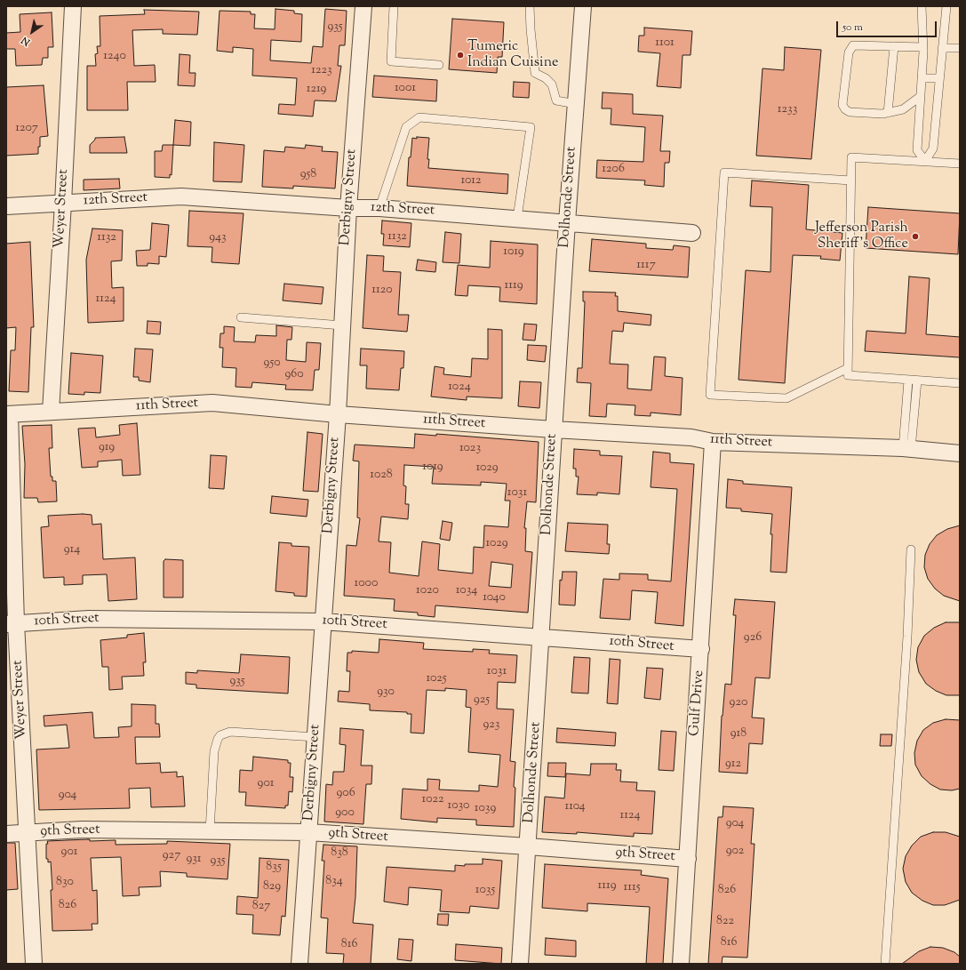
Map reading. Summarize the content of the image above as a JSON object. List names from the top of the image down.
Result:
{
  "streets": {
    "street": [
      "Derbigny Street",
      "Dolhonde Street",
      "12th Street",
      "Weyer Street",
      "11th Street",
      "10th Street",
      "Gulf Drive",
      "9th Street"
    ]
  },
  "crossings": [
    ["Derbigny Street", "12th Street"],
    ["Derbigny Street", "11th Street"],
    ["Derbigny Street", "10th Street"],
    ["Derbigny Street", "9th Street"],
    ["Dolhonde Street", "12th Street"],
    ["Dolhonde Street", "11th Street"],
    ["Dolhonde Street", "10th Street"],
    ["Dolhonde Street", "9th Street"],
    ["12th Street", "Weyer Street"],
    ["Weyer Street", "11th Street"],
    ["Weyer Street", "10th Street"],
    ["Weyer Street", "9th Street"],
    ["11th Street", "Gulf Drive"],
    ["10th Street", "Gulf Drive"],
    ["Gulf Drive", "9th Street"]
  ],
  "places": ["Tumeric Indian Cuisine", "Jefferson Parish Sheriff's Office"],
  "house_numbers": [
    "935",
    "1101",
    "1240",
    "1223",
    "1001",
    "1219",
    "1233",
    "1207",
    "1206",
    "958",
    "1012",
    "1132",
    "1132",
    "943",
    "1019",
    "1117",
    "1119",
    "1120",
    "1124",
    "950",
    "960",
    "1024",
    "919",
    "1023",
    "1019",
    "1029",
    "1028",
    "1031",
    "1029",
    "914",
    "1000",
    "1020",
    "1034",
    "1040",
    "926",
    "1031",
    "1025",
    "935",
    "930",
    "925",
    "920",
    "923",
    "918",
    "912",
    "901",
    "906",
    "904",
    "1022",
    "1030",
    "1104",
    "1039",
    "900",
    "1124",
    "904",
    "902",
    "901",
    "838",
    "927",
    "931",
    "935",
    "835",
    "834",
    "830",
    "1119",
    "829",
    "1115",
    "1035",
    "826",
    "826",
    "827",
    "822",
    "816",
    "816"
  ],
  "scale_bar": "50 m",
  "north": "bottom left"
}
